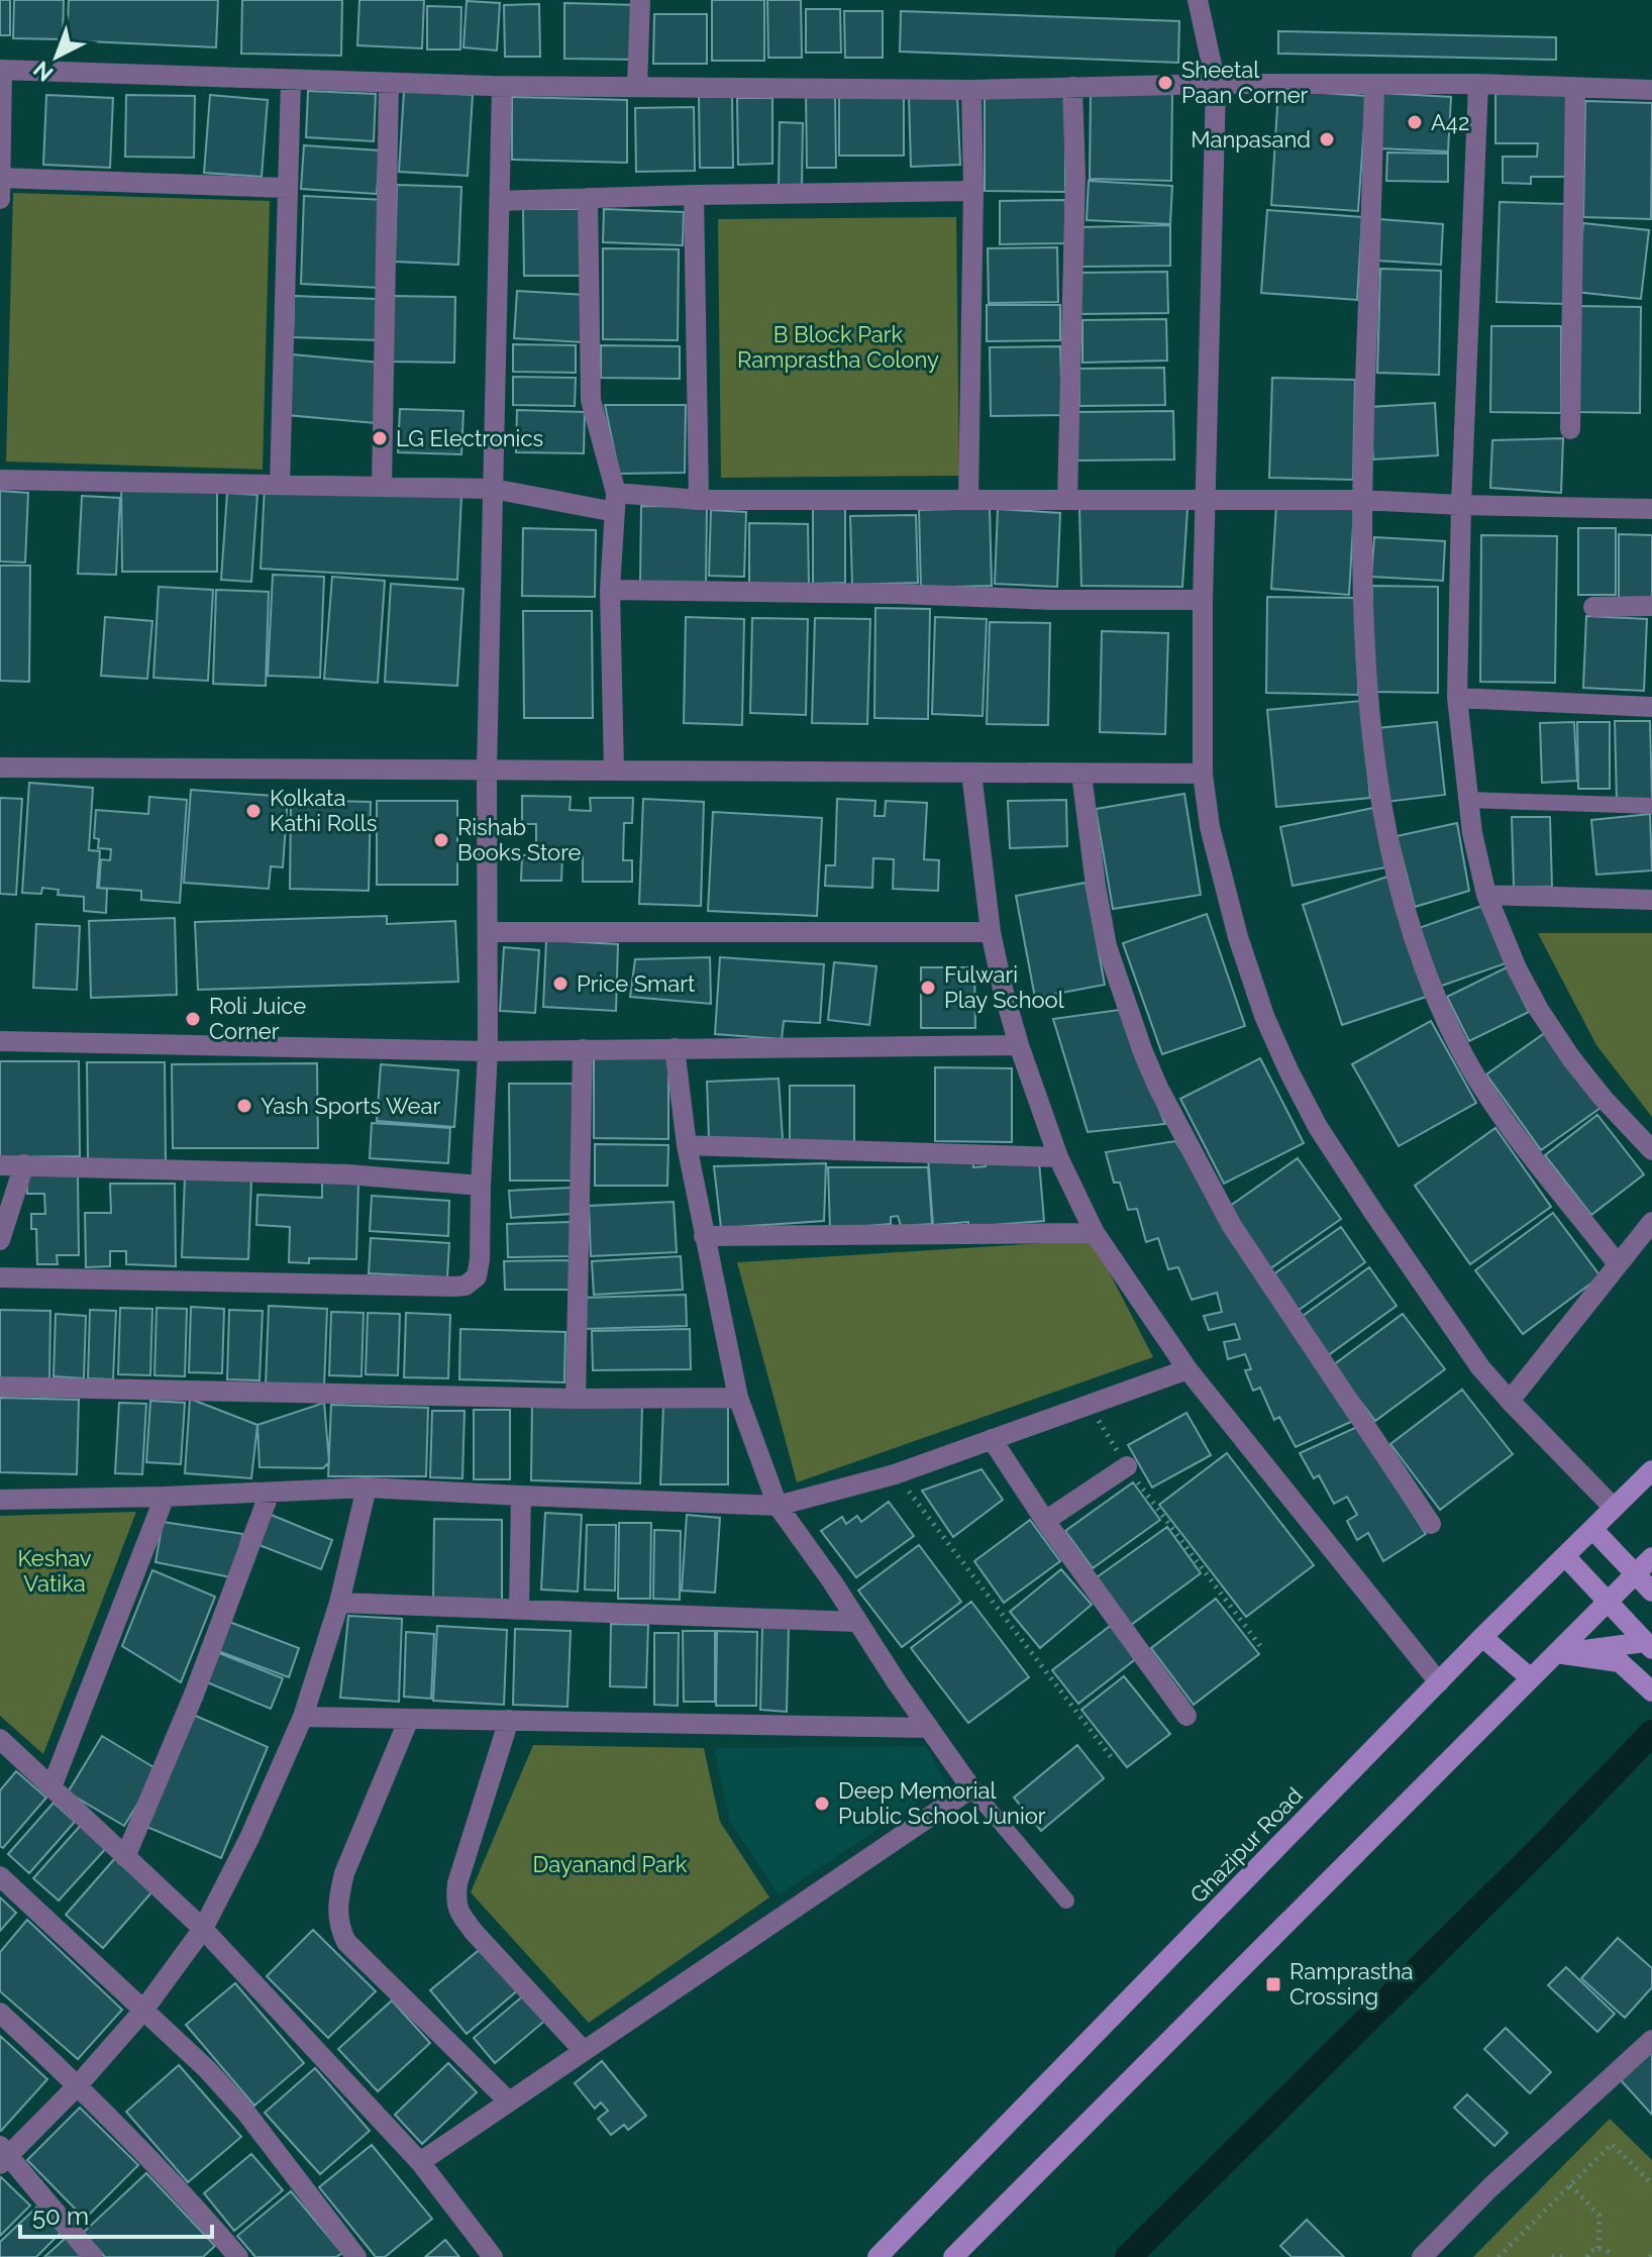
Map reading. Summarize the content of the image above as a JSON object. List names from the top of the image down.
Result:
{
  "streets": {
    "main road": ["Ghazipur Road"]
  },
  "parks": ["B Block Park Ramprastha Colony", "Keshav Vatika", "Dayanand Park"],
  "places": {
    "other": [
      "Sheetal Paan Corner",
      "A42",
      "Manpasand",
      "LG Electronics",
      "Kolkata Kathi Rolls",
      "Rishab Books Store",
      "Price Smart",
      "Fulwari Play School",
      "Roli Juice Corner",
      "Yash Sports Wear",
      "Deep Memorial Public School Junior"
    ],
    "transit": ["Ramprastha Crossing"]
  },
  "scale_bar": "50 m",
  "north": "bottom left"
}
